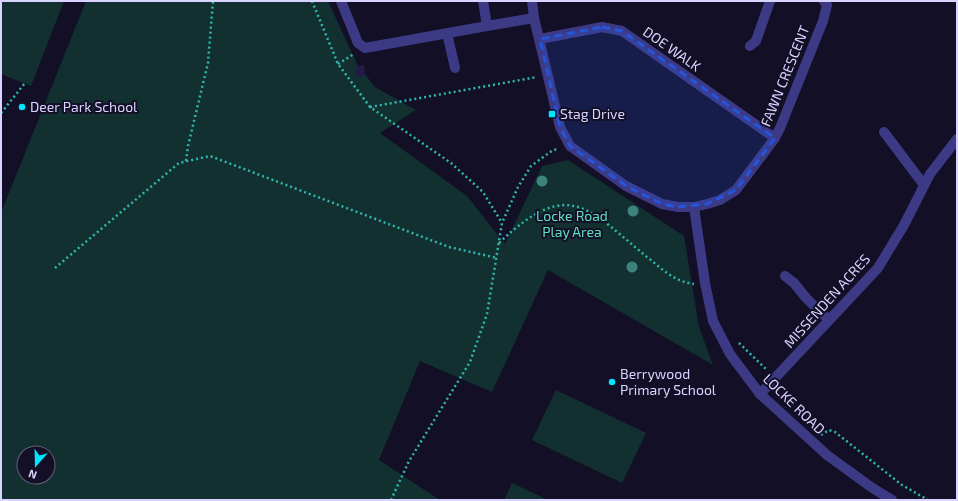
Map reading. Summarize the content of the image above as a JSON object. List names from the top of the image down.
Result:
{
  "streets": {
    "street": [
      "DOE WALK",
      "FAWN CRESCENT",
      "MISSENDEN ACRES",
      "LOCKE ROAD"
    ]
  },
  "crossings": [
    ["DOE WALK", "FAWN CRESCENT"],
    ["FAWN CRESCENT", "LOCKE ROAD"],
    ["MISSENDEN ACRES", "LOCKE ROAD"]
  ],
  "parks": ["Locke Road Play Area"],
  "places": {
    "other": ["Deer Park School", "Berrywood Primary School"],
    "transit": ["Stag Drive"]
  },
  "north": "bottom"
}
